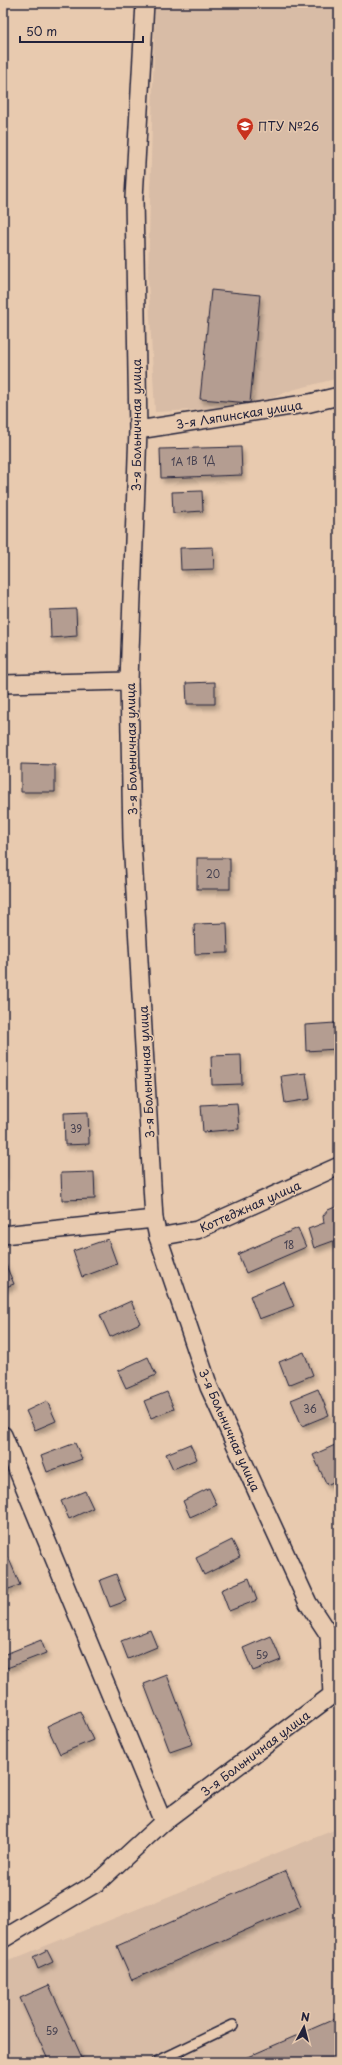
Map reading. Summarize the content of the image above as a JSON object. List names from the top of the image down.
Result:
{
  "streets": {
    "street": ["3-я Ляпинская улица", "3-я Больничная улица", "Коттеджная улица"]
  },
  "crossings": [
    ["3-я Ляпинская улица", "3-я Больничная улица"],
    ["3-я Больничная улица", "Коттеджная улица"]
  ],
  "places": {
    "school or university": ["ПТУ №26"]
  },
  "house_numbers": [
    "1Д",
    "1В",
    "1А",
    "20",
    "39",
    "18",
    "36",
    "59",
    "59"
  ],
  "scale_bar": "50 m",
  "north": "top"
}
